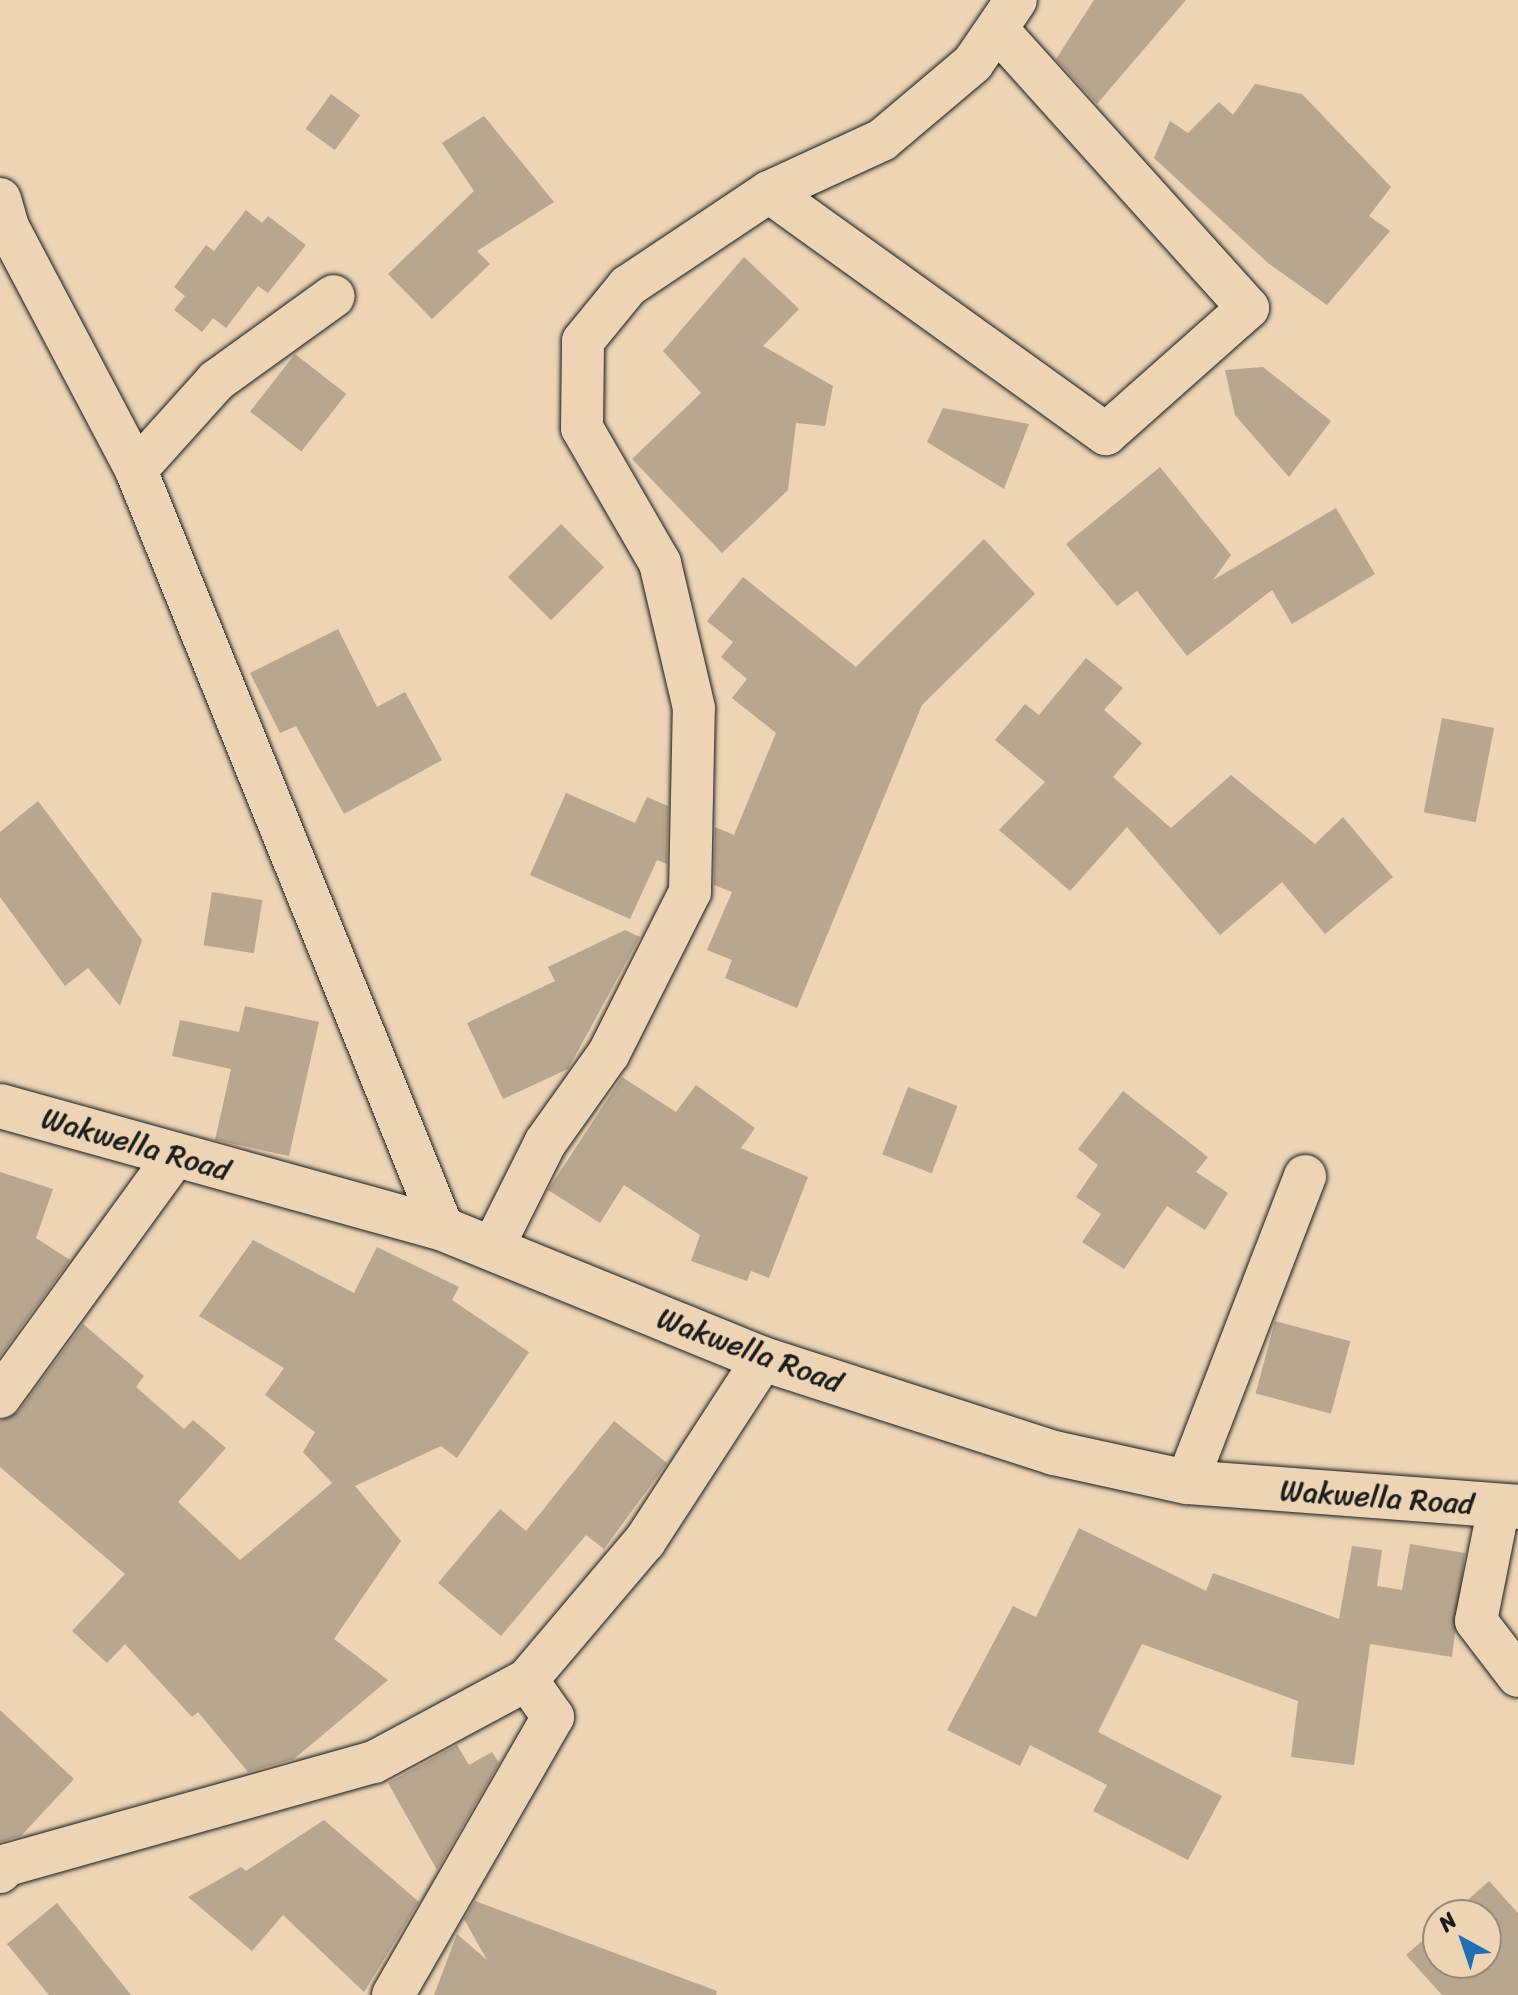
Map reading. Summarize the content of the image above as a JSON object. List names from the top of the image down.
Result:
{
  "streets": {
    "main road": ["Wakwella Road"]
  },
  "north": "top left"
}
